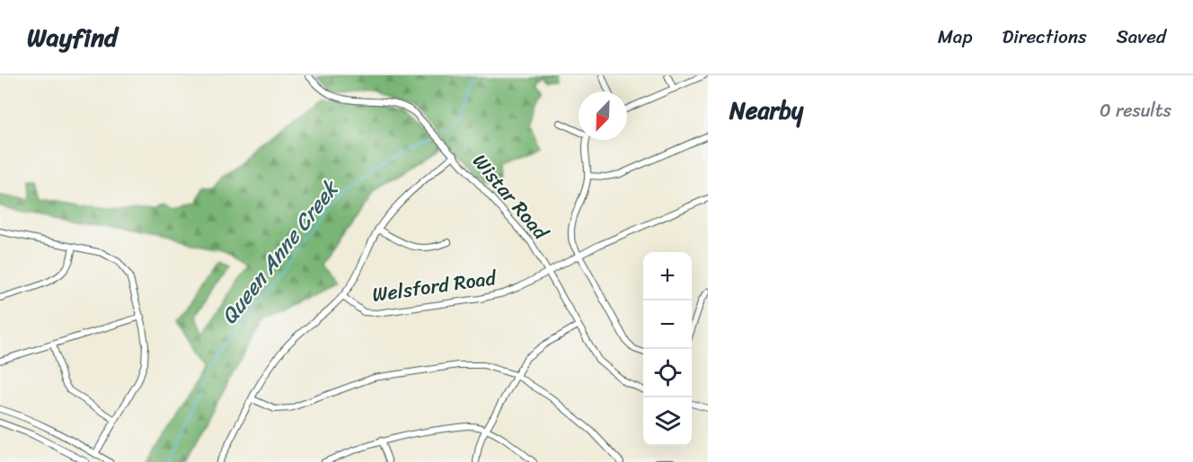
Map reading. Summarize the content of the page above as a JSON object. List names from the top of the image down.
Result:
{
  "streets": {
    "street": ["Wistar Road", "Welsford Road"]
  },
  "crossings": [
    ["Wistar Road", "Welsford Road"]
  ],
  "water": ["Queen Anne Creek"],
  "north": "bottom left",
  "page": {
    "header": "Wayfind",
    "nav": ["Map", "Directions", "Saved"],
    "heading": ["Nearby", "0 results"],
    "map_buttons": ["+", "−"]
  }
}
